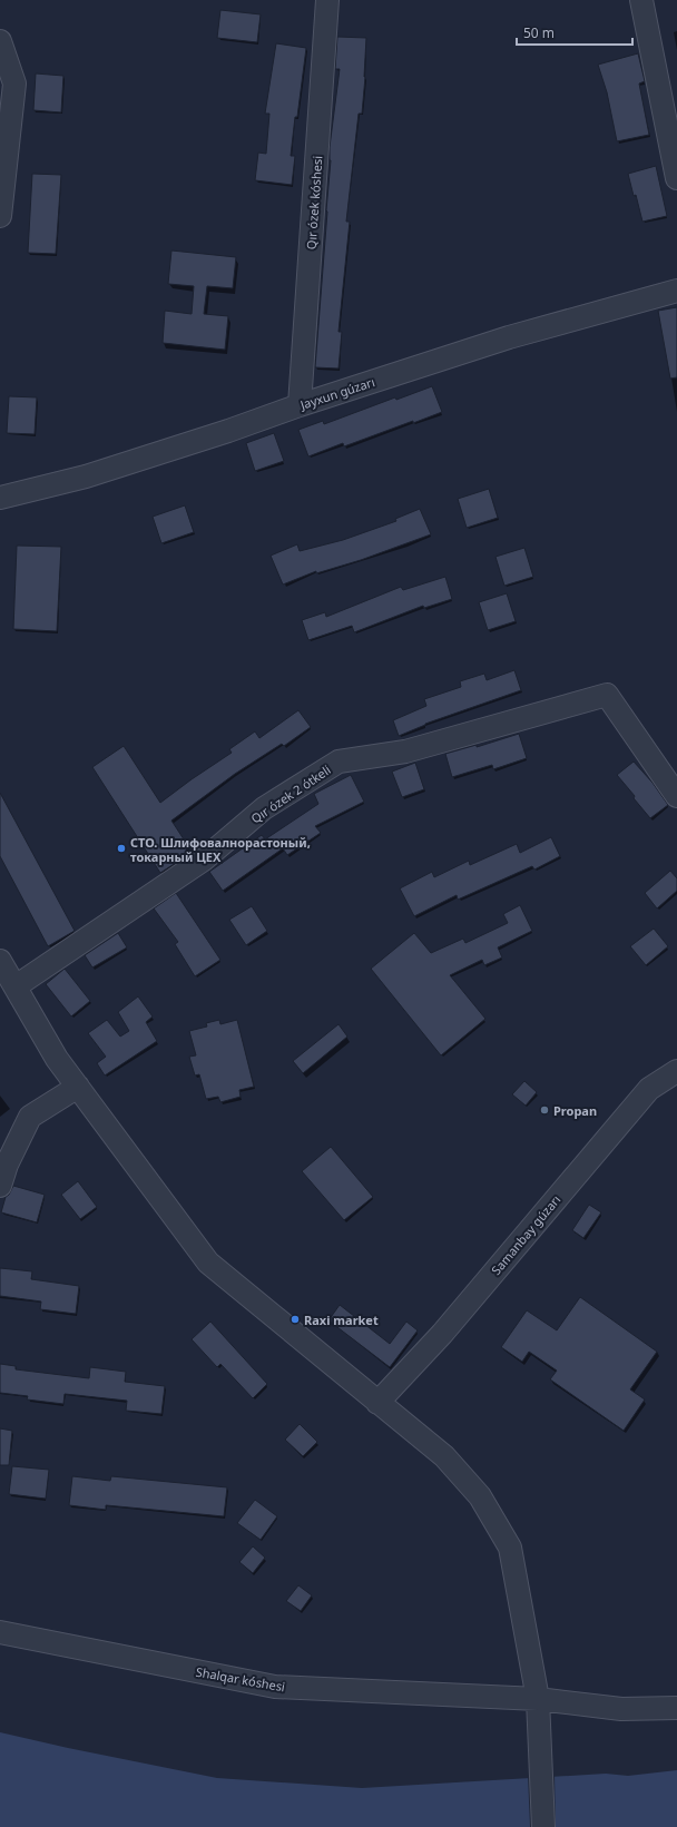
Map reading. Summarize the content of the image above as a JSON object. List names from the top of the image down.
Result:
{
  "streets": {
    "street": [
      "Qır ózek kóshesi",
      "Jayxun gúzarı",
      "Qır ózek 2 ótkeli",
      "Samanbay gúzarı",
      "Shalqar kóshesi"
    ]
  },
  "crossings": [
    ["Qır ózek kóshesi", "Jayxun gúzarı"]
  ],
  "places": ["СТО. Шлифовалнорастоный, токарный ЦЕХ", "Propan", "Raxi market"],
  "scale_bar": "50 m"
}
